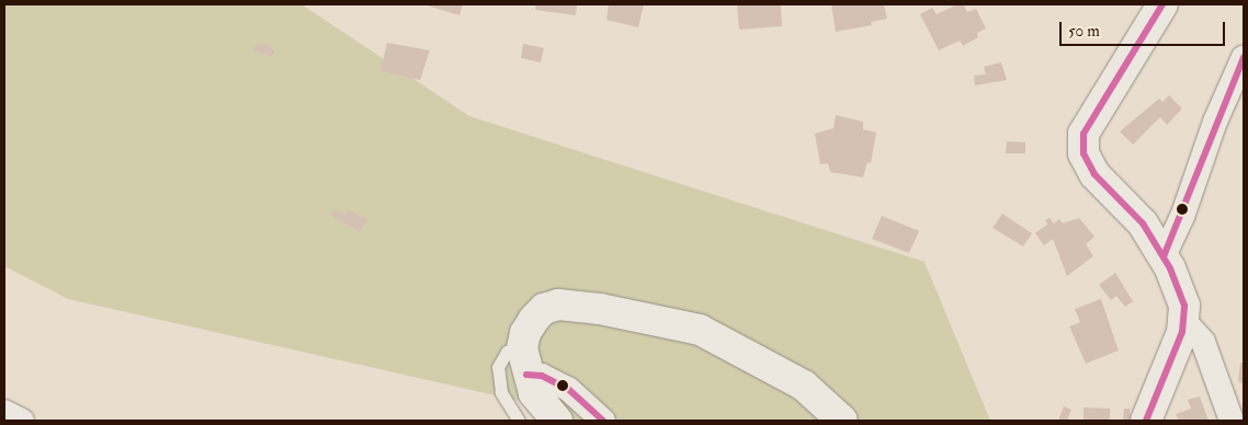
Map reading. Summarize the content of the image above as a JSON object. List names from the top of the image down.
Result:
{
  "scale_bar": "50 m"
}
